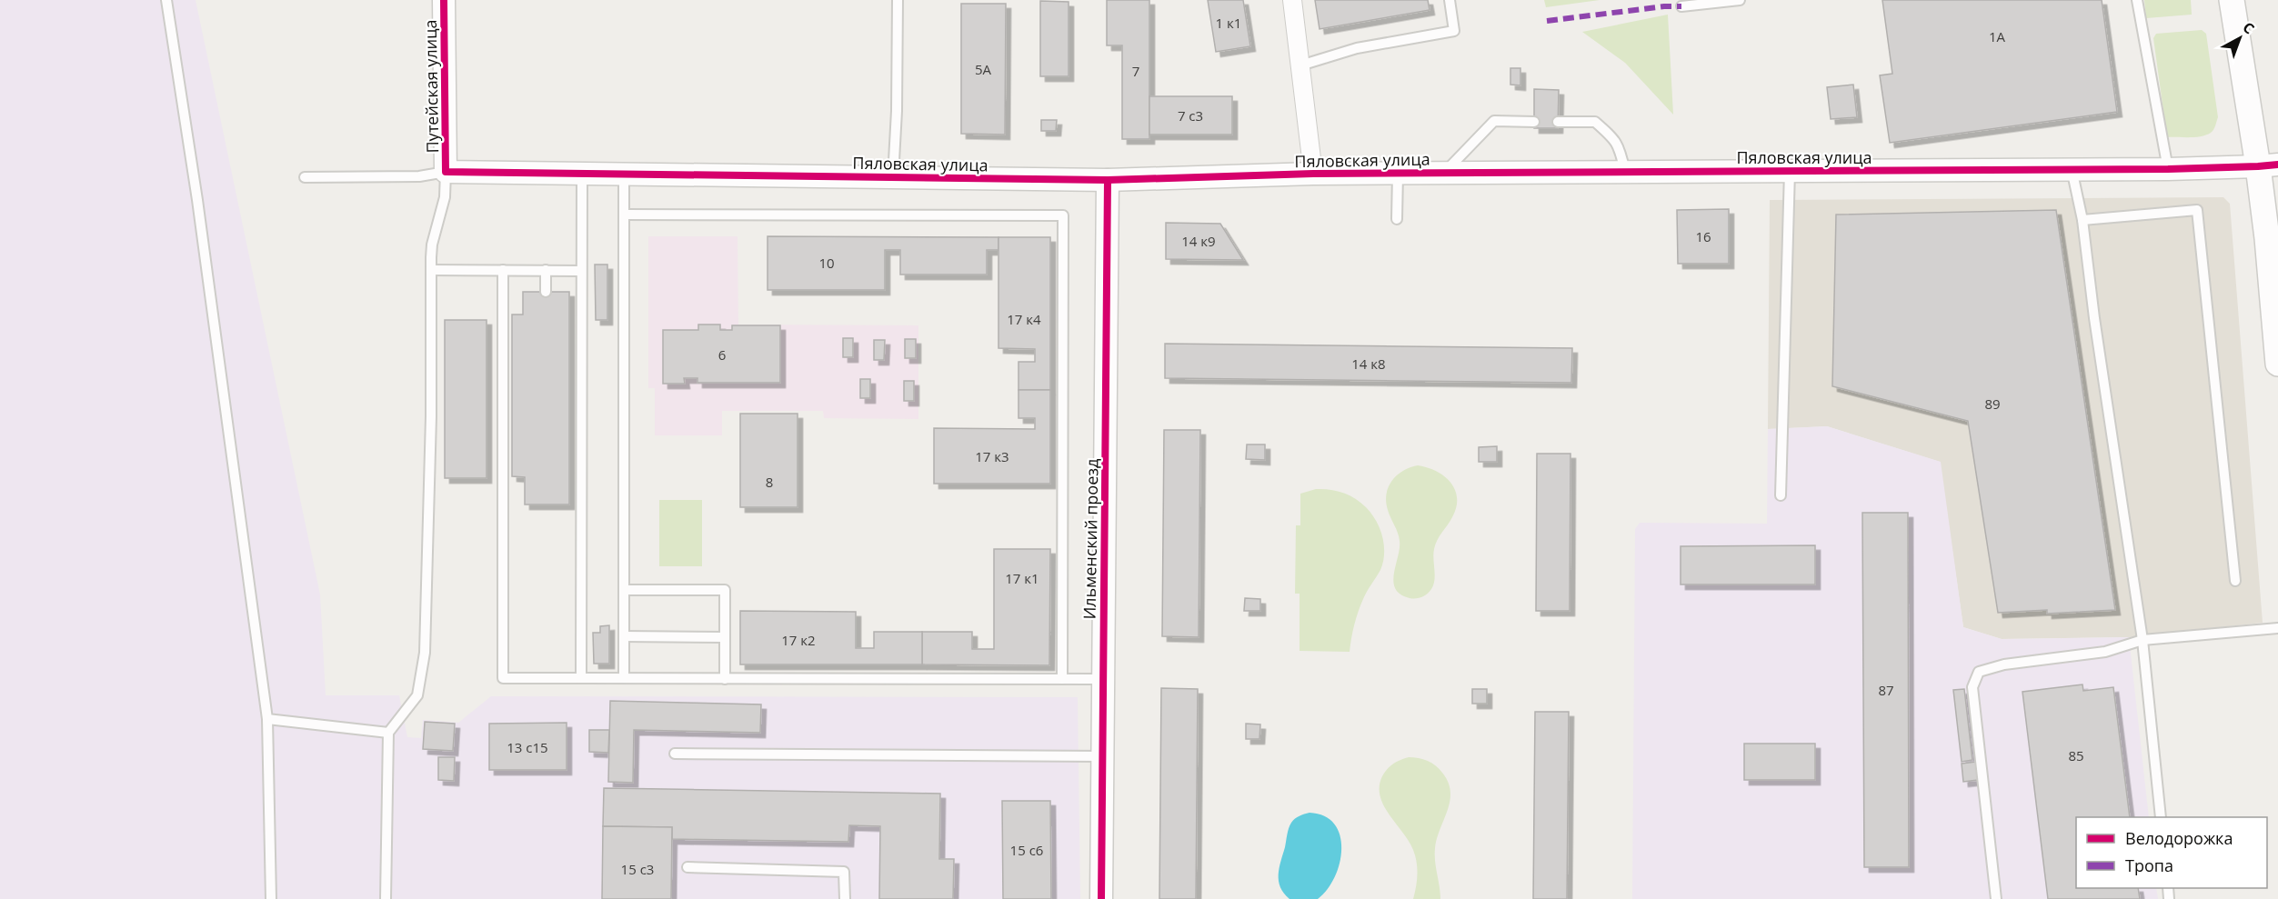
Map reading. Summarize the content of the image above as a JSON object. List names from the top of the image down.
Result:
{
  "streets": {
    "street": ["Путейская улица", "Пяловская улица", "Ильменский проезд"]
  },
  "crossings": [
    ["Путейская улица", "Пяловская улица"],
    ["Пяловская улица", "Ильменский проезд"]
  ],
  "house_numbers": [
    "1 к1",
    "1А",
    "5А",
    "7",
    "7 с3",
    "16",
    "14 к9",
    "10",
    "17 к4",
    "6",
    "14 к8",
    "89",
    "17 к3",
    "8",
    "17 к1",
    "17 к2",
    "87",
    "13 с15",
    "85",
    "15 с6",
    "15 с3"
  ],
  "legend": ["Велодорожка", "Тропа"],
  "north": "top right"
}
